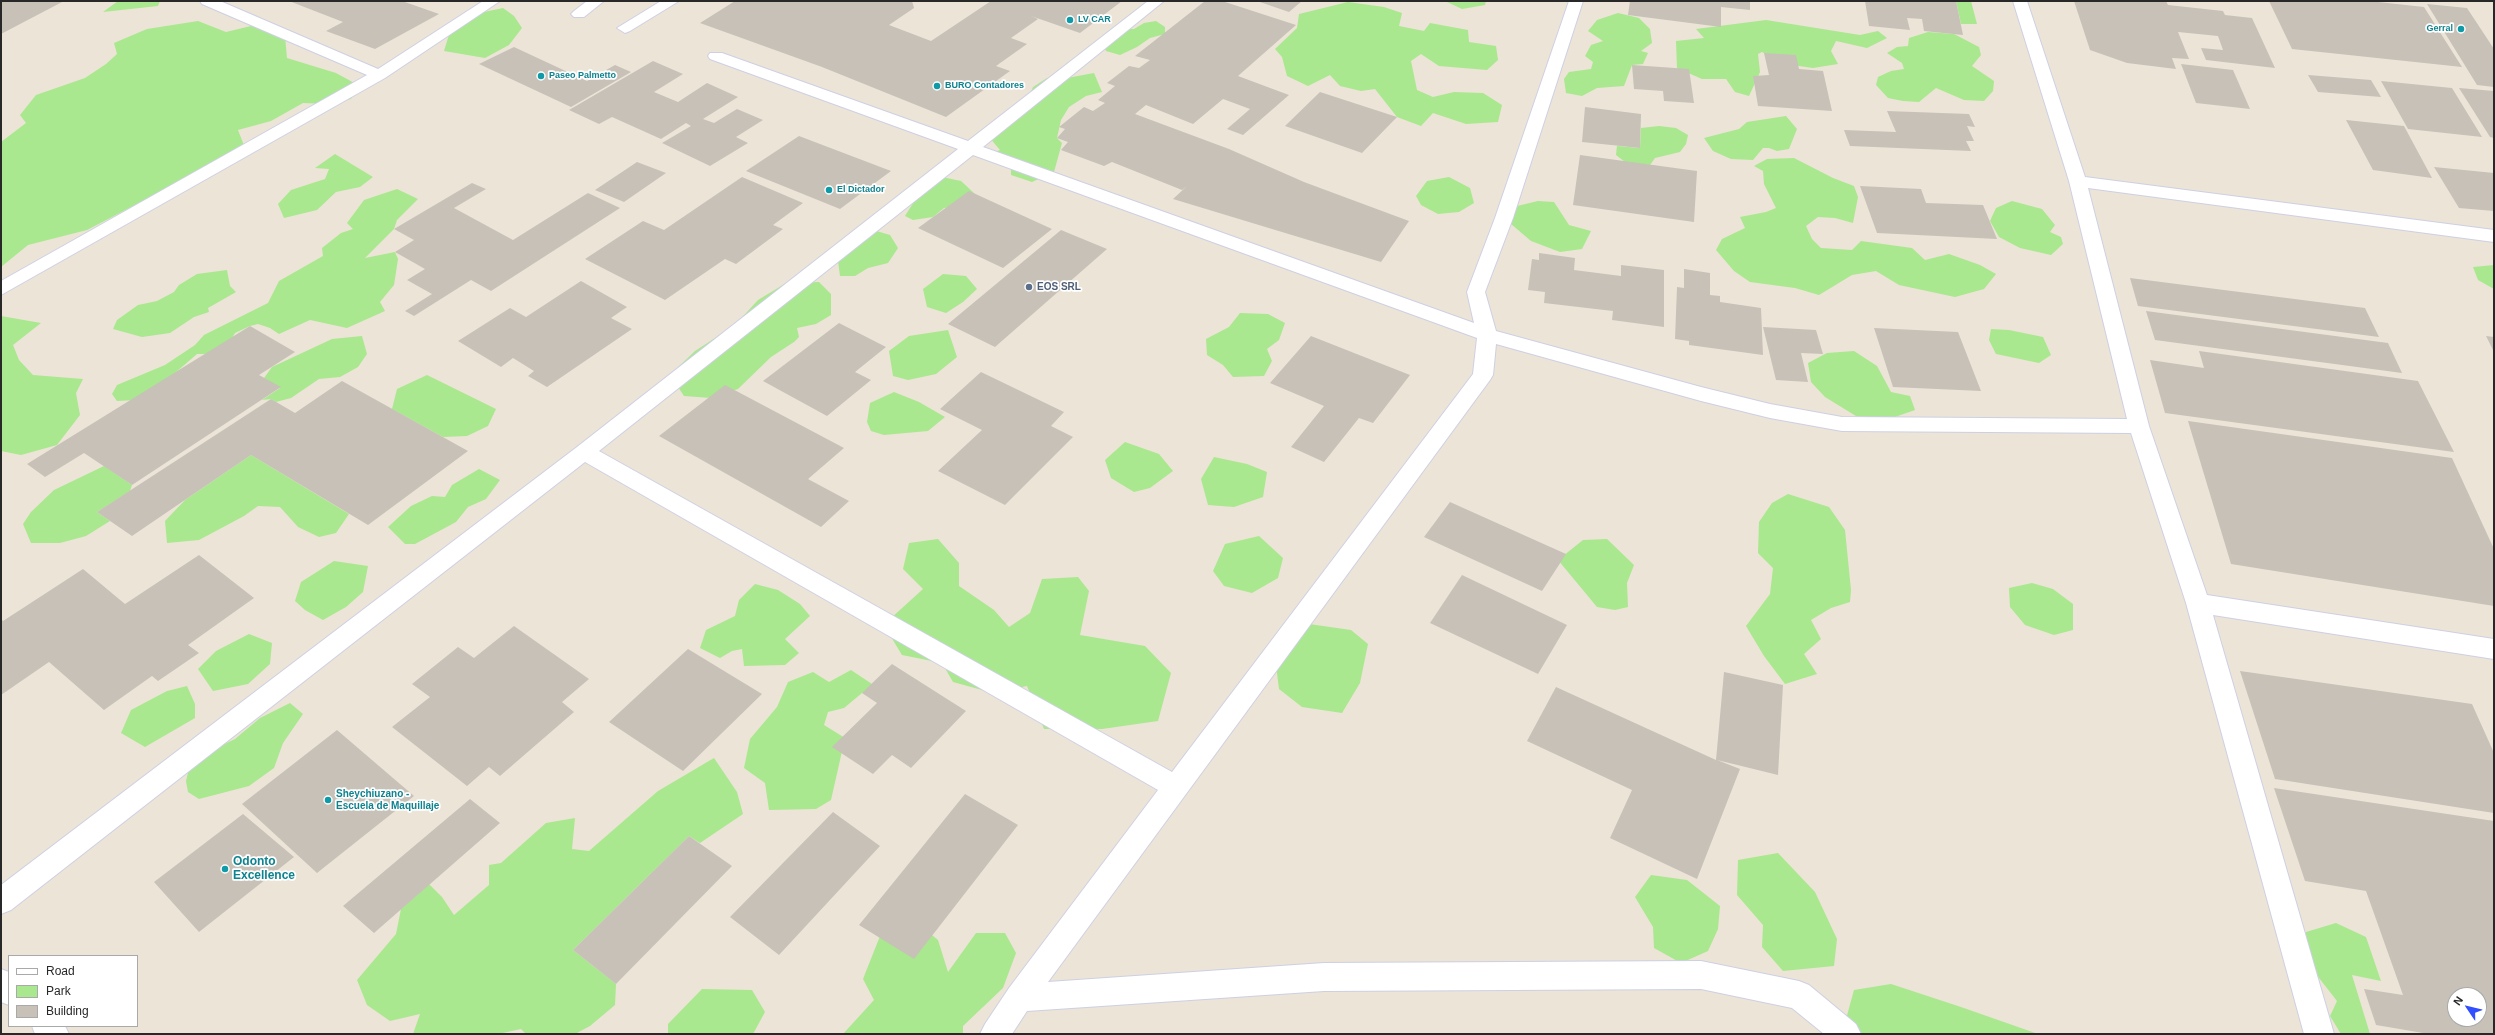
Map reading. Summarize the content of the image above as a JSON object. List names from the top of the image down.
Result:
{
  "places": [
    "LV CAR",
    "Gerral",
    "Paseo Palmetto",
    "BURO Contadores",
    "El Dictador",
    "EOS SRL",
    "Sheychiuzano - Escuela de Maquillaje",
    "Odonto Excellence"
  ],
  "legend": ["Road", "Park", "Building"],
  "north": "top left"
}
